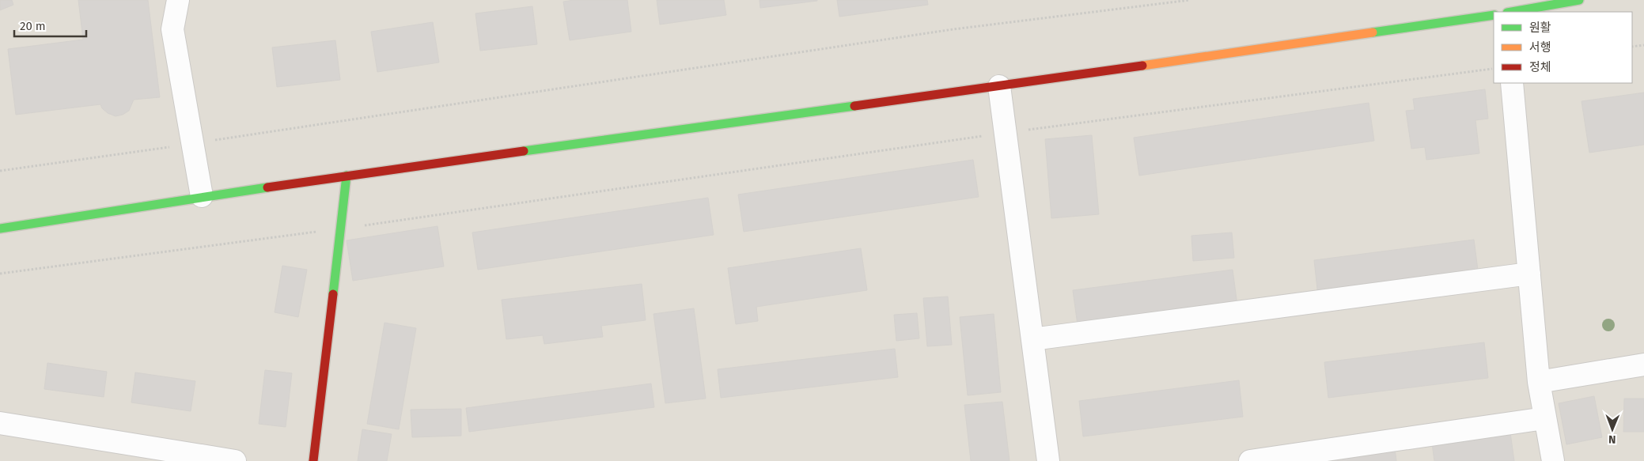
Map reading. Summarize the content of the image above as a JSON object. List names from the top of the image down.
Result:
{
  "legend": ["원활", "서행", "정체"],
  "scale_bar": "20 m",
  "north": "bottom"
}
